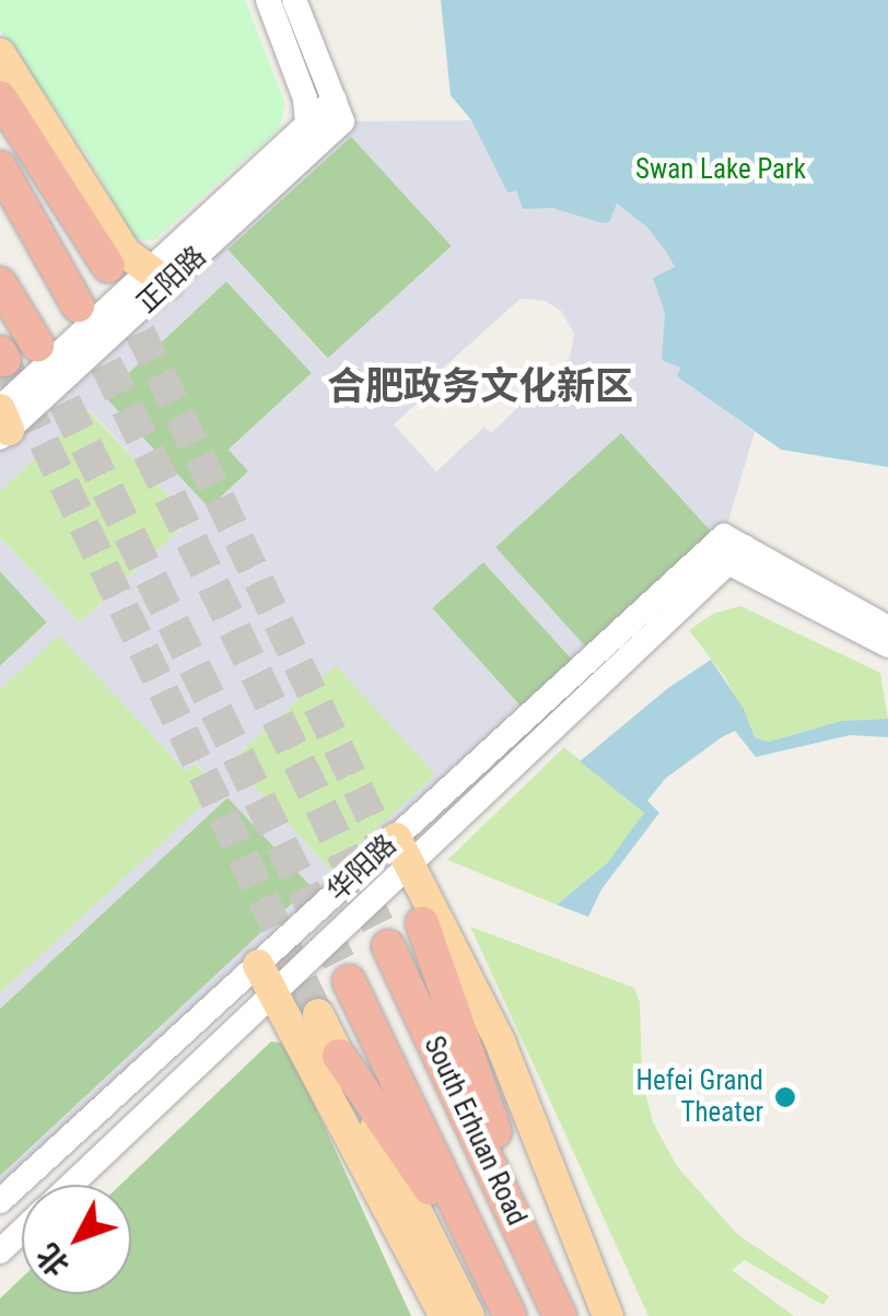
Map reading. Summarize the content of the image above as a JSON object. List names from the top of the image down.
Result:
{
  "streets": {
    "highway": ["South Erhuan Road"],
    "street": ["正阳路", "华阳路"]
  },
  "districts": ["合肥政务文化新区"],
  "parks": ["Swan Lake Park"],
  "places": ["Hefei Grand Theater"],
  "north": "bottom left"
}
